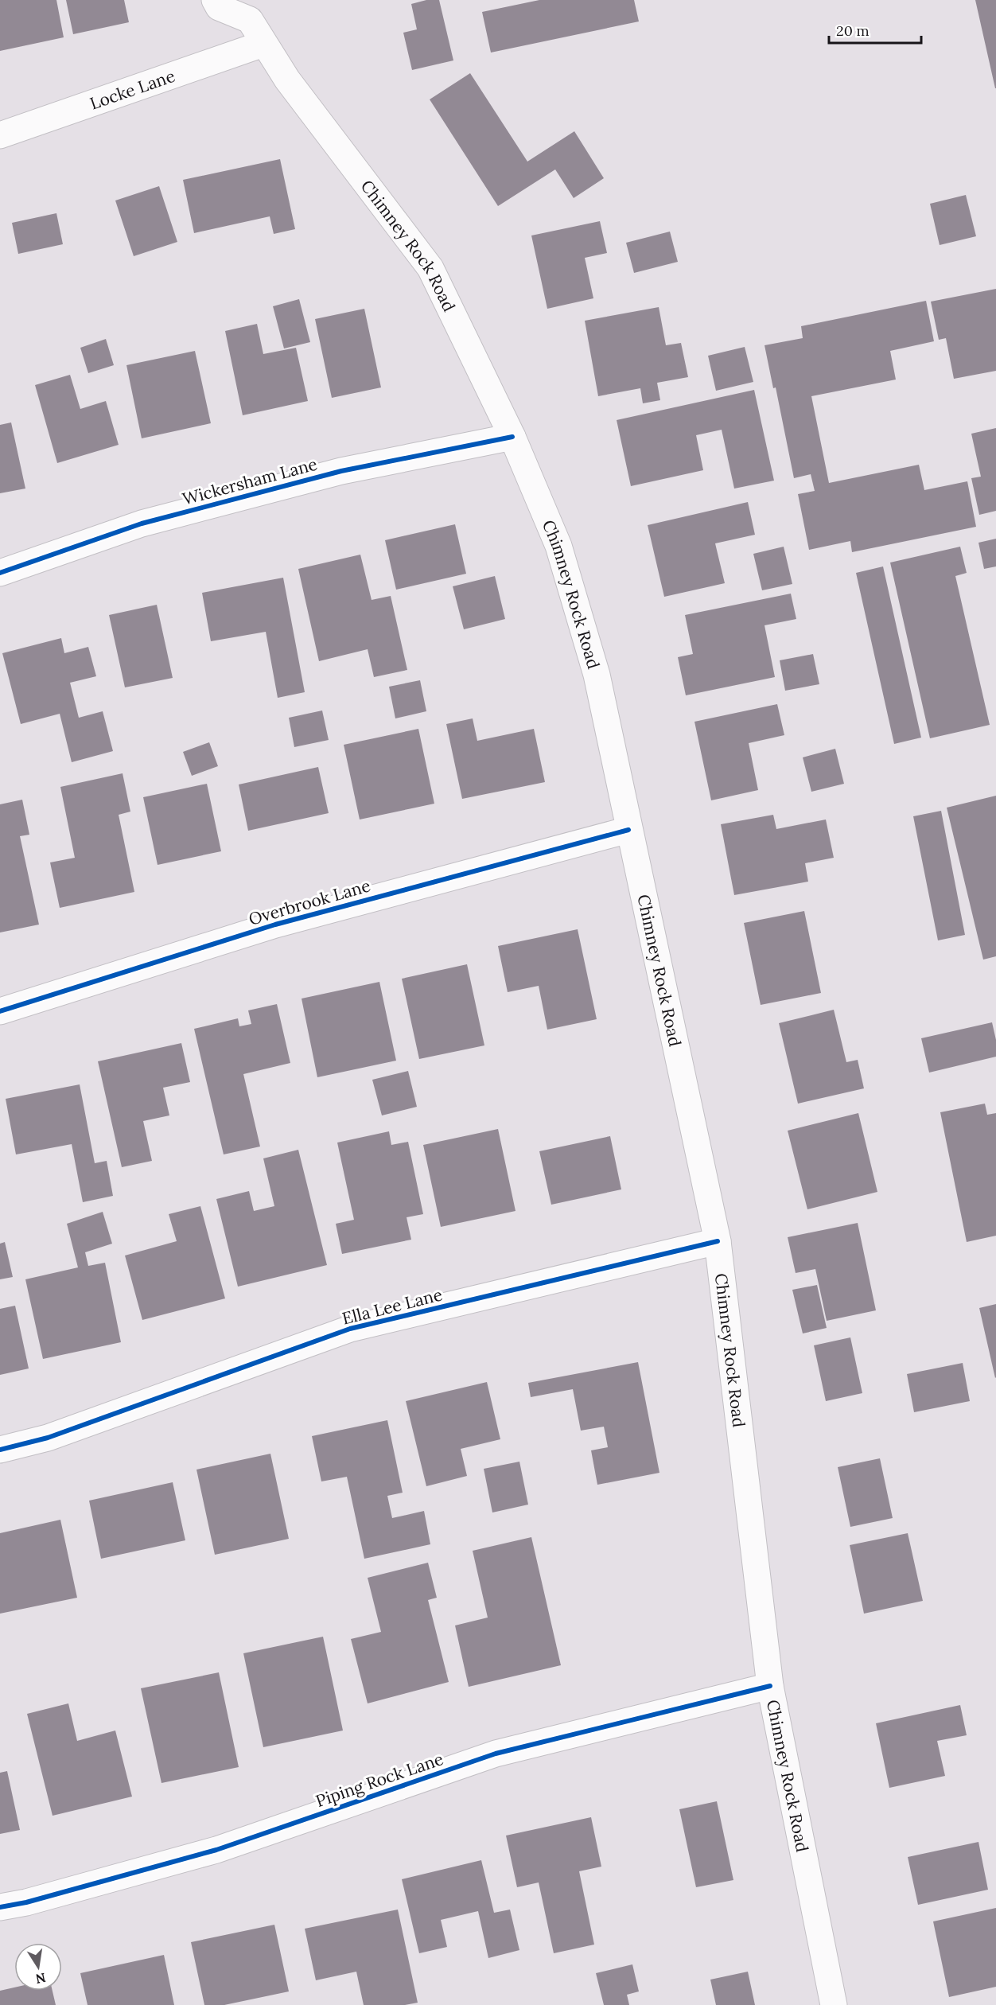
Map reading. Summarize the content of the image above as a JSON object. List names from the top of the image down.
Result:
{
  "streets": {
    "street": [
      "Locke Lane",
      "Chimney Rock Road",
      "Wickersham Lane",
      "Overbrook Lane",
      "Ella Lee Lane",
      "Piping Rock Lane"
    ]
  },
  "crossings": [
    ["Locke Lane", "Chimney Rock Road"],
    ["Chimney Rock Road", "Wickersham Lane"],
    ["Chimney Rock Road", "Overbrook Lane"],
    ["Chimney Rock Road", "Ella Lee Lane"],
    ["Chimney Rock Road", "Piping Rock Lane"]
  ],
  "scale_bar": "20 m",
  "north": "bottom"
}
